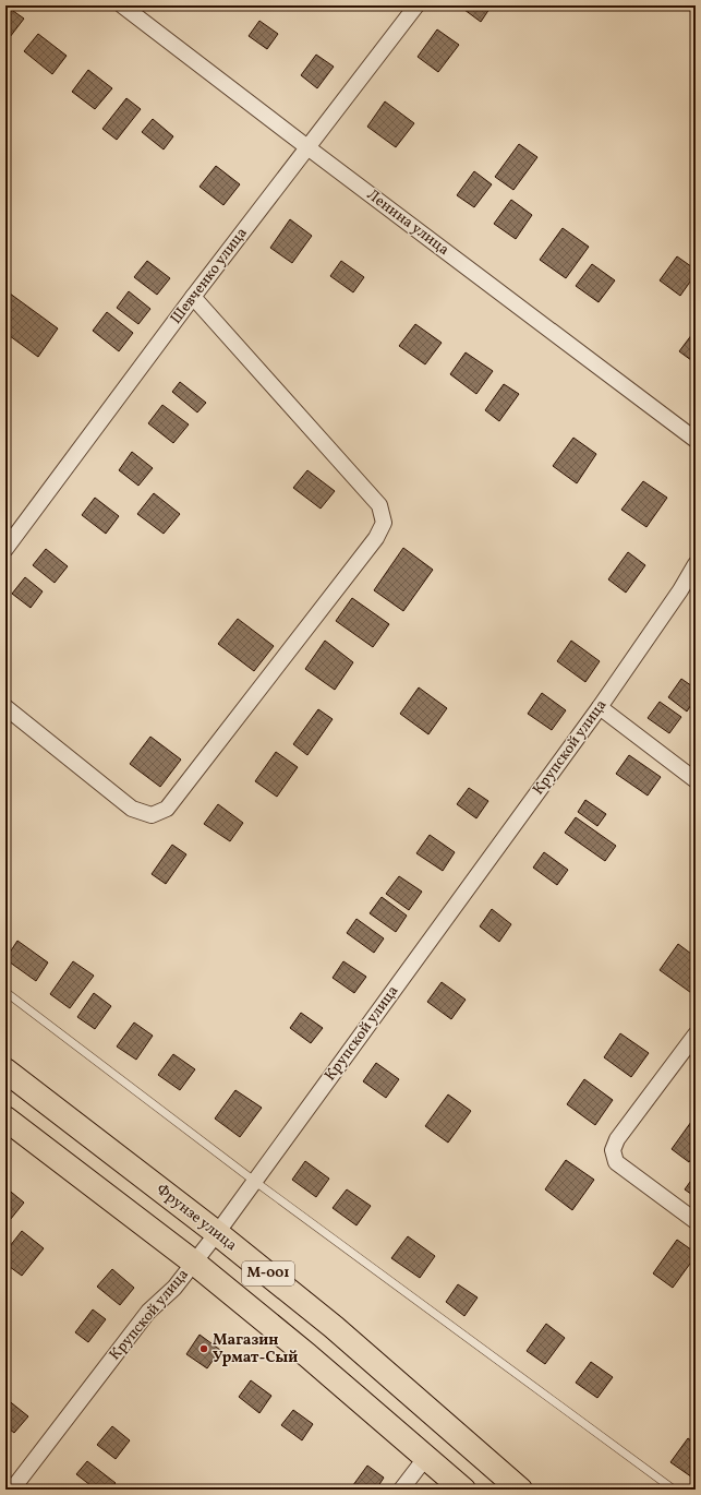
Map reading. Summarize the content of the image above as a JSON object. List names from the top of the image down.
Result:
{
  "streets": {
    "main road": ["Фрунзе улица", "M-001"],
    "street": ["Ленина улица", "Шевченко улица", "Крупской улица"]
  },
  "crossings": [
    ["Ленина улица", "Шевченко улица"],
    ["Крупской улица", "Фрунзе улица"],
    ["Крупской улица", "M-001"]
  ],
  "places": ["Магазин Урмат-Сый"]
}
